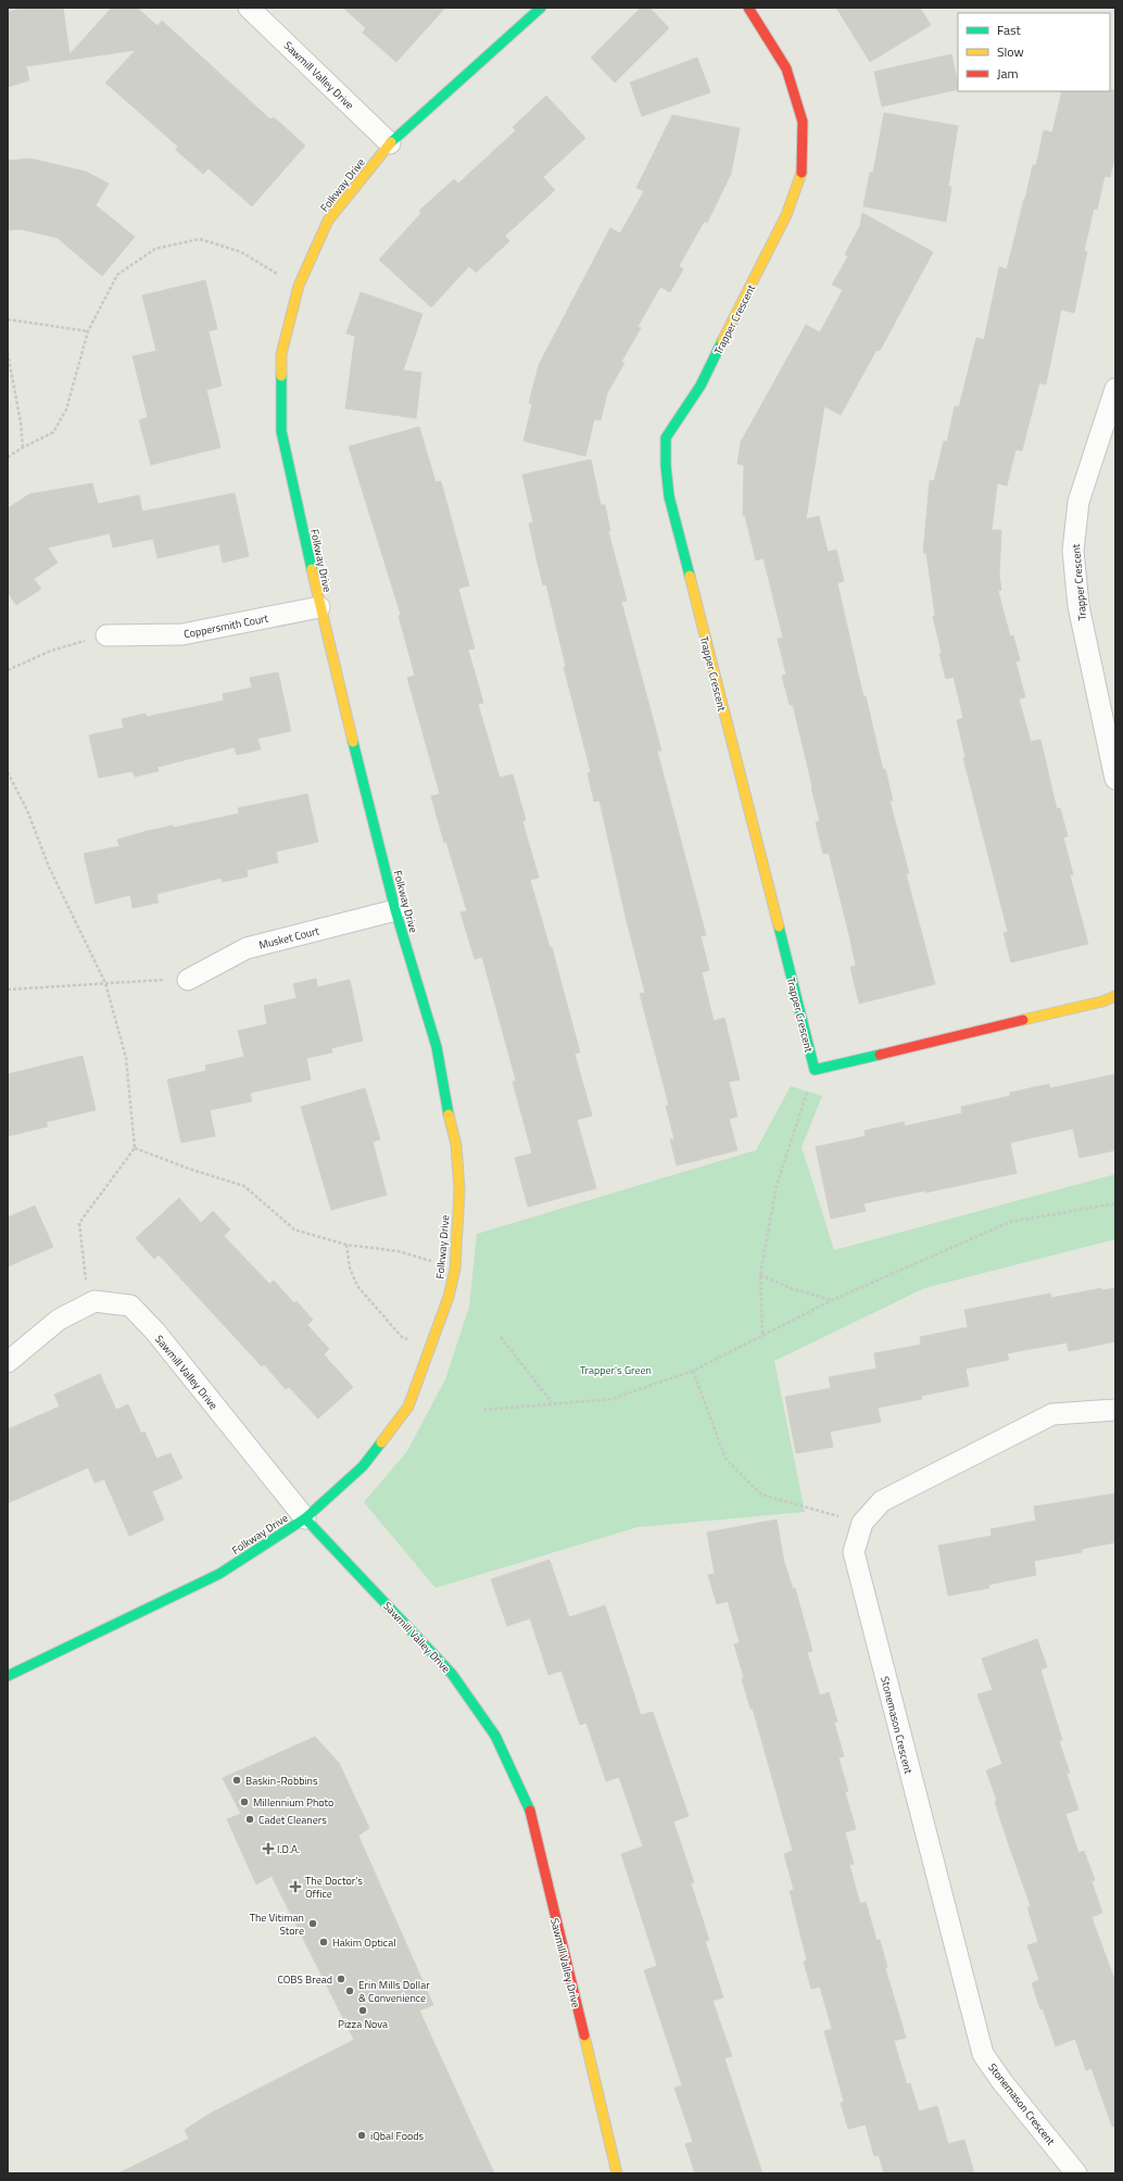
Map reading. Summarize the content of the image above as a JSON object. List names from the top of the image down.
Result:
{
  "streets": {
    "street": [
      "Sawmill Valley Drive",
      "Folkway Drive",
      "Trapper Crescent",
      "Coppersmith Court",
      "Musket Court",
      "Stonemason Crescent"
    ]
  },
  "crossings": [
    ["Sawmill Valley Drive", "Folkway Drive"],
    ["Folkway Drive", "Coppersmith Court"],
    ["Folkway Drive", "Musket Court"]
  ],
  "parks": ["Trapper's Green"],
  "places": {
    "other": [
      "Baskin-Robbins",
      "Millennium Photo",
      "Cadet Cleaners",
      "The Vitiman Store",
      "Hakim Optical",
      "COBS Bread",
      "Erin Mills Dollar & Convenience",
      "Pizza Nova",
      "iQbal Foods"
    ],
    "health": ["I.D.A.", "The Doctor's Office"]
  },
  "legend": ["Fast", "Slow", "Jam"]
}
